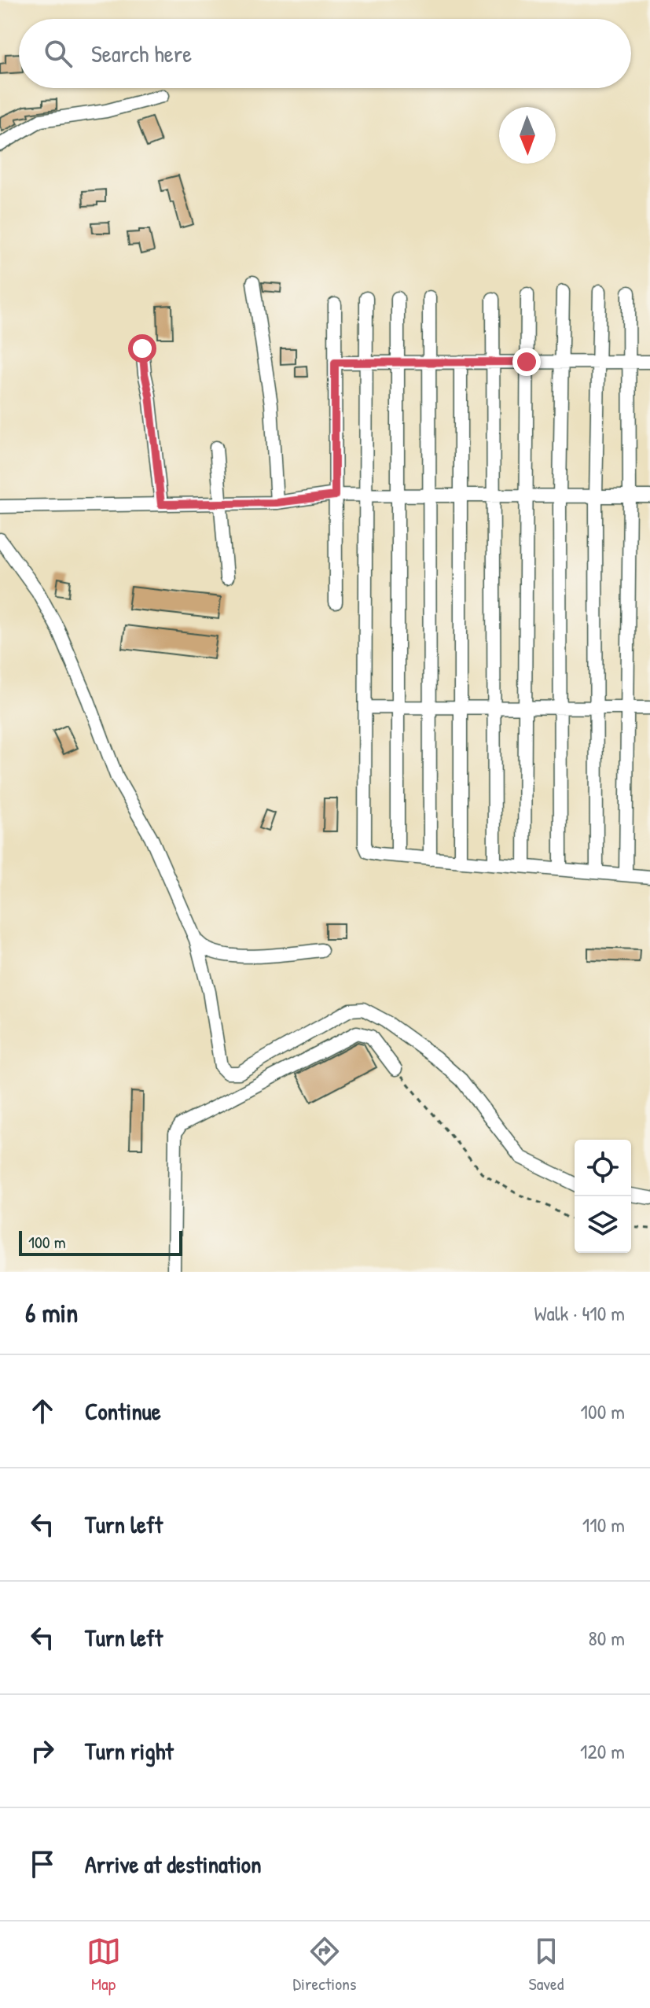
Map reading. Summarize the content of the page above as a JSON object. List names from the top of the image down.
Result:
{
  "scale_bar": "100 m",
  "north": "bottom",
  "page": {
    "search": "Search here",
    "scale": "100 m",
    "heading": ["6 min", "Walk · 410 m"],
    "list": [
      ["Continue", "100 m"],
      ["Turn left", "110 m"],
      ["Turn left", "80 m"],
      ["Turn right", "120 m"],
      "Arrive at destination"
    ],
    "nav": ["Map", "Directions", "Saved"]
  }
}
